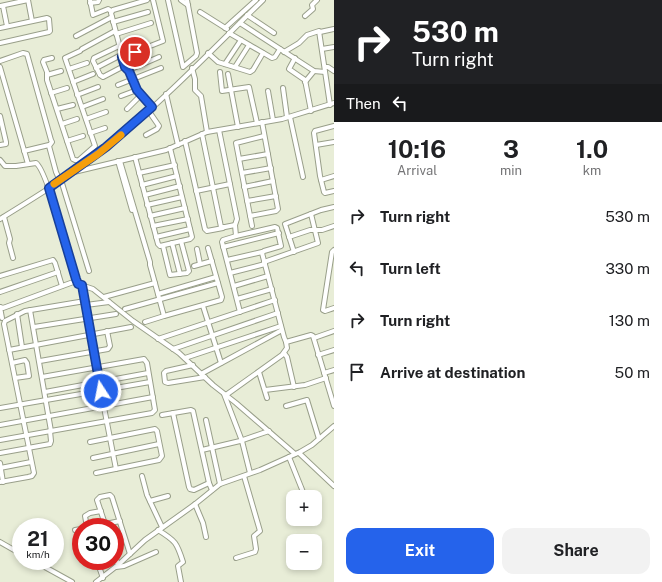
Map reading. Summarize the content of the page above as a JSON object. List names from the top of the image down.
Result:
{
  "page": {
    "turn": ["530 m", "Turn right"],
    "then": "Then",
    "eta": [
      "10:16",
      "Arrival",
      "3",
      "min",
      "1.0",
      "km"
    ],
    "list": [
      {
        "name": "Turn right",
        "value": "530 m"
      },
      {
        "name": "Turn left",
        "value": "330 m"
      },
      {
        "name": "Turn right",
        "value": "130 m"
      },
      {
        "name": "Arrive at destination",
        "value": "50 m"
      }
    ],
    "map_buttons": ["+", "−"],
    "speed": "21 km/h",
    "limit": "30",
    "buttons": ["Exit", "Share"]
  }
}
